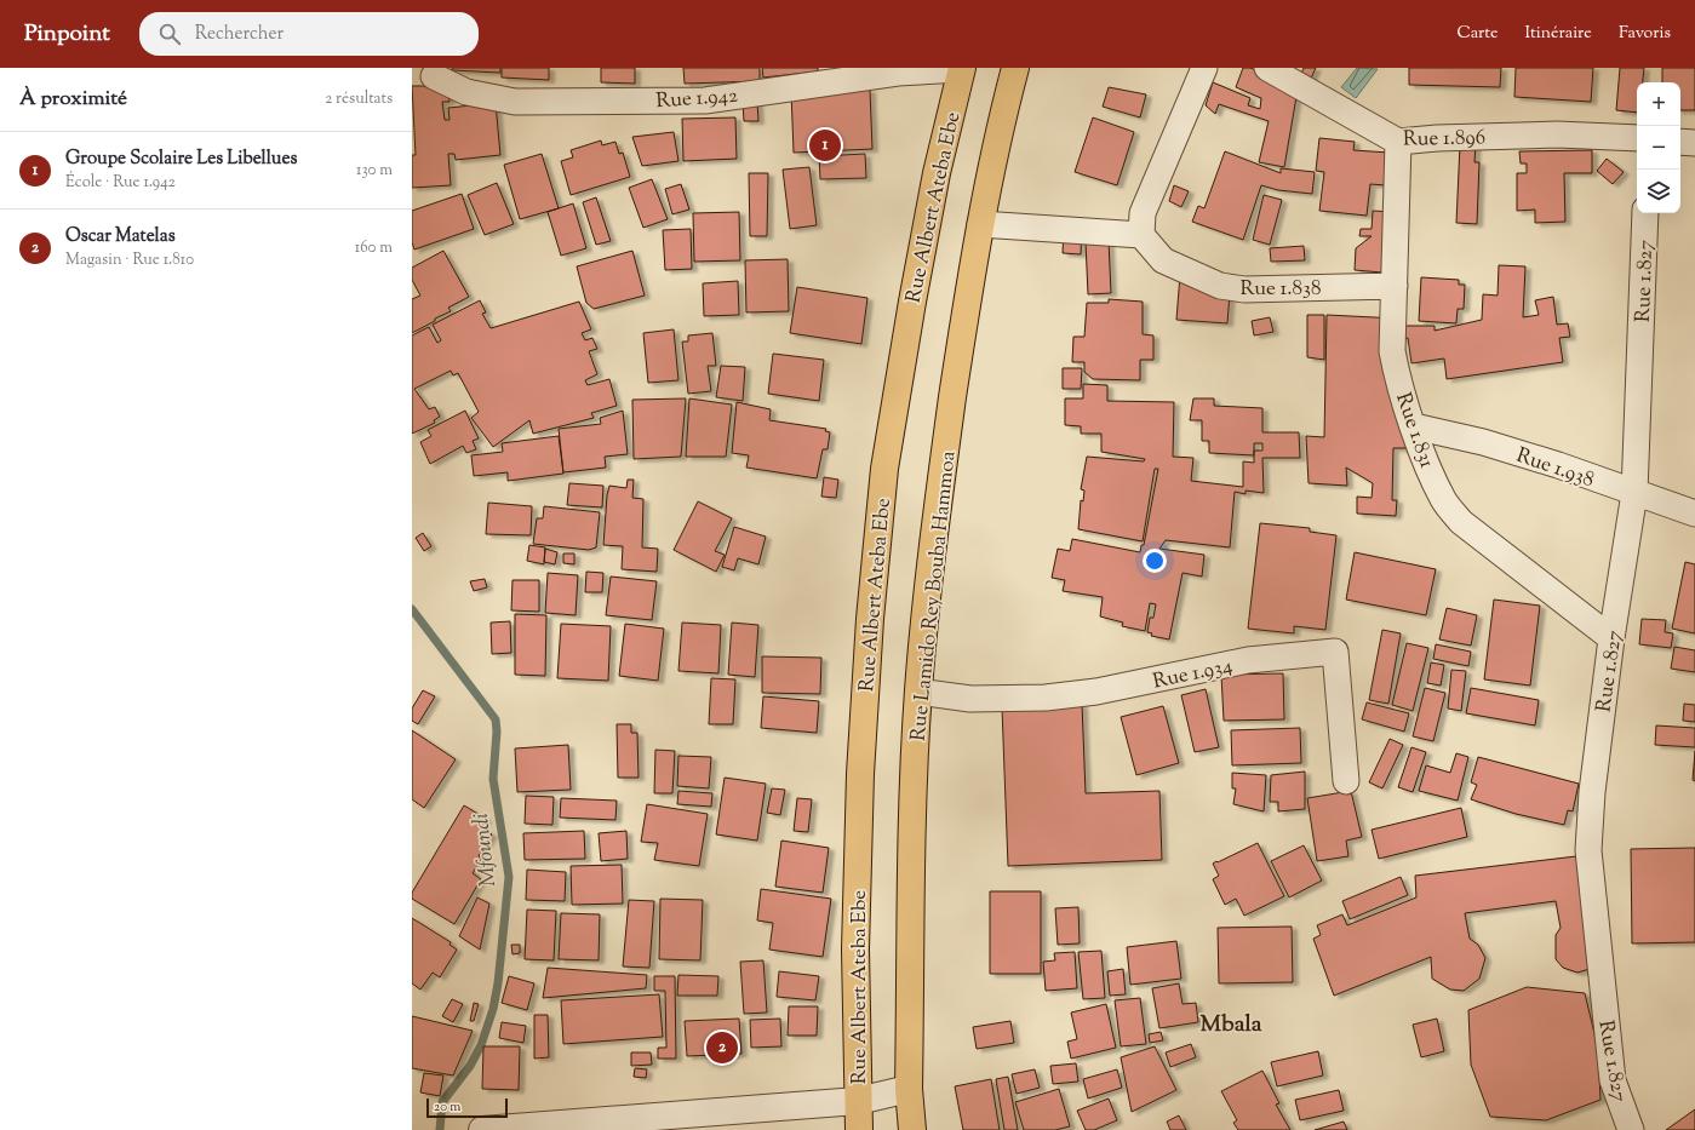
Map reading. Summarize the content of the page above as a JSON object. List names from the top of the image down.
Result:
{
  "streets": {
    "highway": ["Rue Albert Ateba Ebe", "Rue Lamido Rey Bouba Hammoa"],
    "street": [
      "Rue 1.942",
      "Rue 1.896",
      "Rue 1.827",
      "Rue 1.838",
      "Rue 1.831",
      "Rue 1.938",
      "Rue 1.934"
    ]
  },
  "crossings": [
    ["Rue 1.942", "Rue Albert Ateba Ebe"],
    ["Rue 1.896", "Rue 1.831"],
    ["Rue 1.827", "Rue 1.831"],
    ["Rue 1.827", "Rue 1.938"],
    ["Rue 1.838", "Rue 1.831"],
    ["Rue 1.831", "Rue 1.938"],
    ["Rue Lamido Rey Bouba Hammoa", "Rue 1.934"]
  ],
  "districts": ["Mbala"],
  "water": ["Mfoundi"],
  "scale_bar": "20 m",
  "page": {
    "header": "Pinpoint",
    "search": "Rechercher",
    "nav": ["Carte", "Itinéraire", "Favoris"],
    "heading": ["À proximité", "2 résultats"],
    "map_buttons": ["+", "−"],
    "pins": ["1", "2"],
    "list": [
      {
        "mark": "1",
        "name": "Groupe Scolaire Les Libellues",
        "note": "École · Rue 1.942",
        "value": "130 m"
      },
      {
        "mark": "2",
        "name": "Oscar Matelas",
        "note": "Magasin · Rue 1.810",
        "value": "160 m"
      }
    ],
    "scale": "20 m"
  }
}
